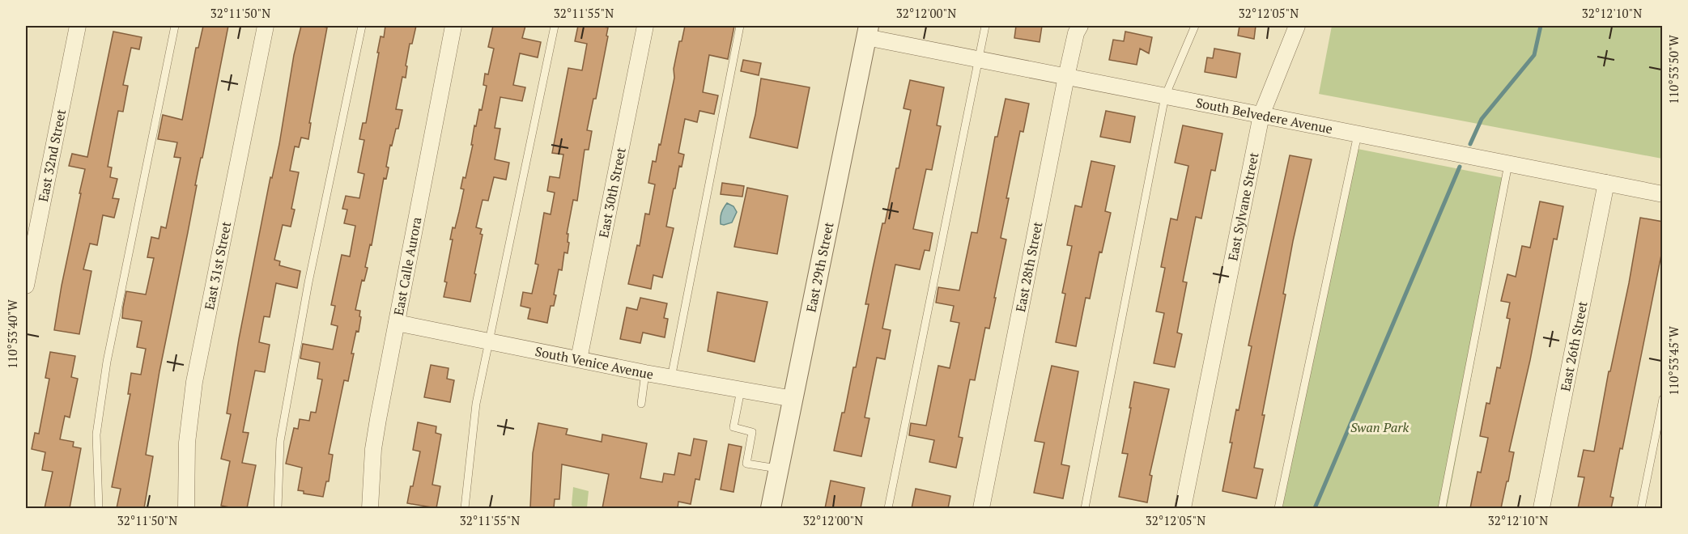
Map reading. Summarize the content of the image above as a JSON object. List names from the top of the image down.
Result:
{
  "streets": {
    "street": [
      "South Belvedere Avenue",
      "East 32nd Street",
      "East 30th Street",
      "East Sylvane Street",
      "East 31st Street",
      "East Calle Aurora",
      "East 28th Street",
      "East 29th Street",
      "East 26th Street",
      "South Venice Avenue"
    ]
  },
  "crossings": [
    ["South Belvedere Avenue", "East Sylvane Street"],
    ["South Belvedere Avenue", "East 28th Street"],
    ["South Belvedere Avenue", "East 29th Street"],
    ["South Belvedere Avenue", "East 26th Street"],
    ["East 30th Street", "South Venice Avenue"],
    ["East Calle Aurora", "South Venice Avenue"],
    ["East 29th Street", "South Venice Avenue"]
  ],
  "parks": ["Swan Park"],
  "coordinates": [
    "32°11'50\"N",
    "32°11'55\"N",
    "32°12'00\"N",
    "32°12'05\"N",
    "32°12'10\"N",
    "110°53'50\"W",
    "110°53'40\"W",
    "110°53'45\"W"
  ]
}
